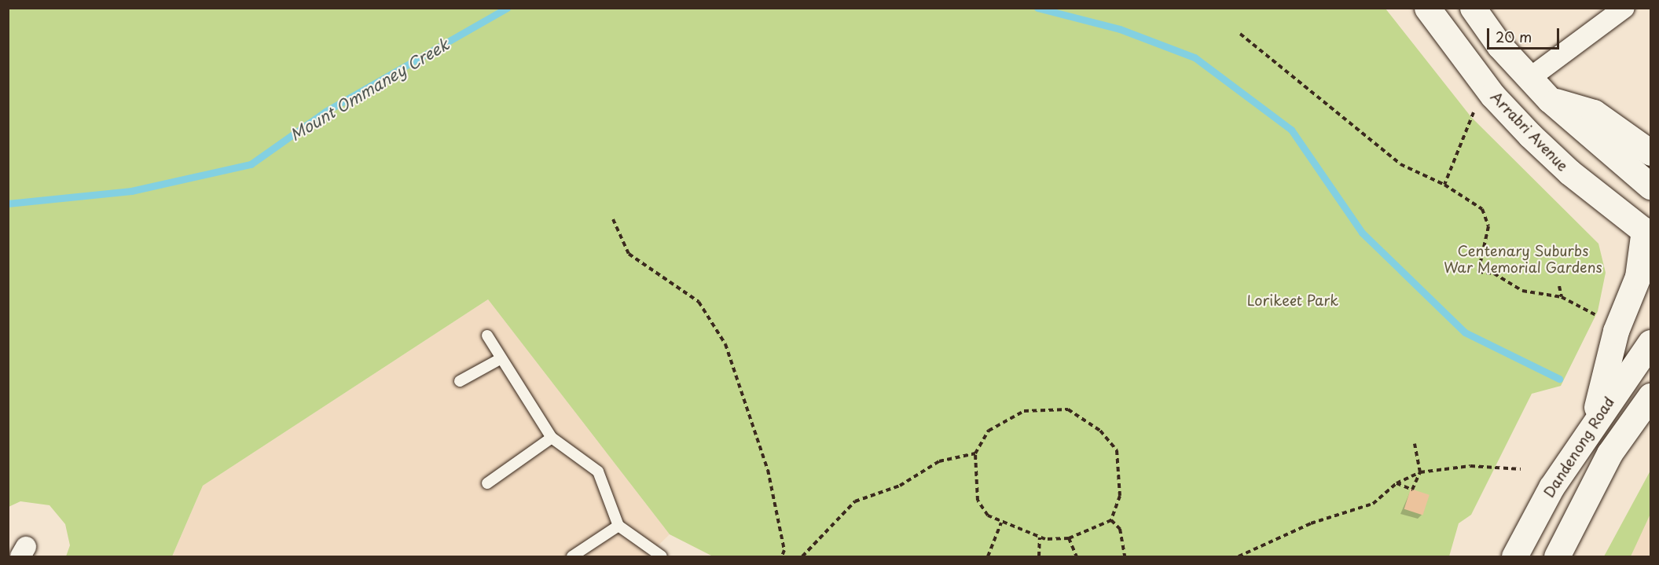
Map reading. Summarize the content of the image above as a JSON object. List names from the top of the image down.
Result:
{
  "streets": {
    "main road": ["Arrabri Avenue", "Dandenong Road"]
  },
  "water": ["Mount Ommaney Creek"],
  "parks": ["Centenary Suburbs War Memorial Gardens", "Lorikeet Park"],
  "scale_bar": "20 m"
}
